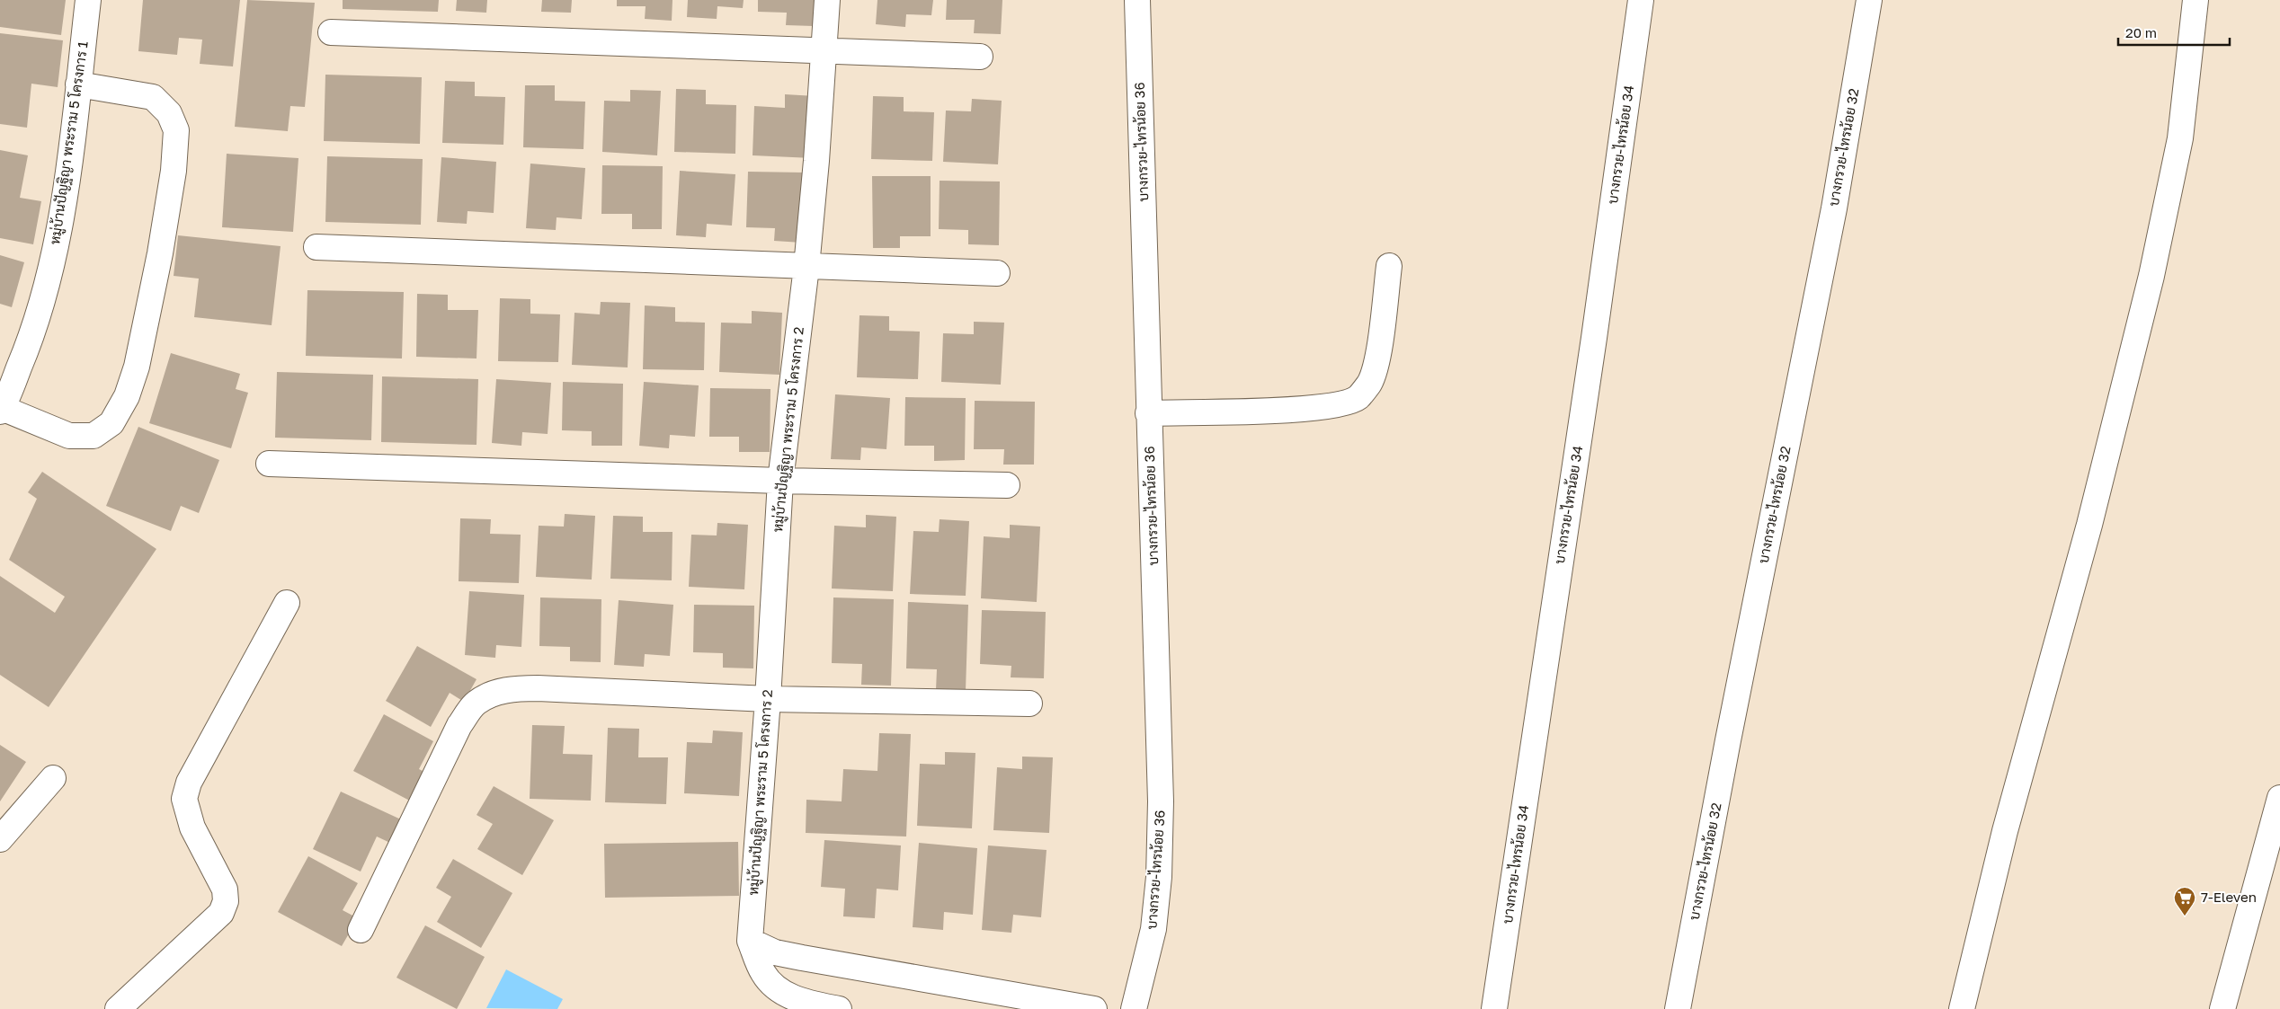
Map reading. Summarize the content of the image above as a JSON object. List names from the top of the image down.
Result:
{
  "streets": {
    "street": [
      "บางกรวย-ไทรน้อย 36",
      "หมู่บ้านปัญฐิญา พระราม 5 โครงการ 1",
      "บางกรวย-ไทรน้อย 34",
      "บางกรวย-ไทรน้อย 32",
      "หมู่บ้านปัญฐิญา พระราม 5 โครงการ 2"
    ]
  },
  "places": {
    "supermarket": ["7-Eleven"]
  },
  "scale_bar": "20 m"
}
